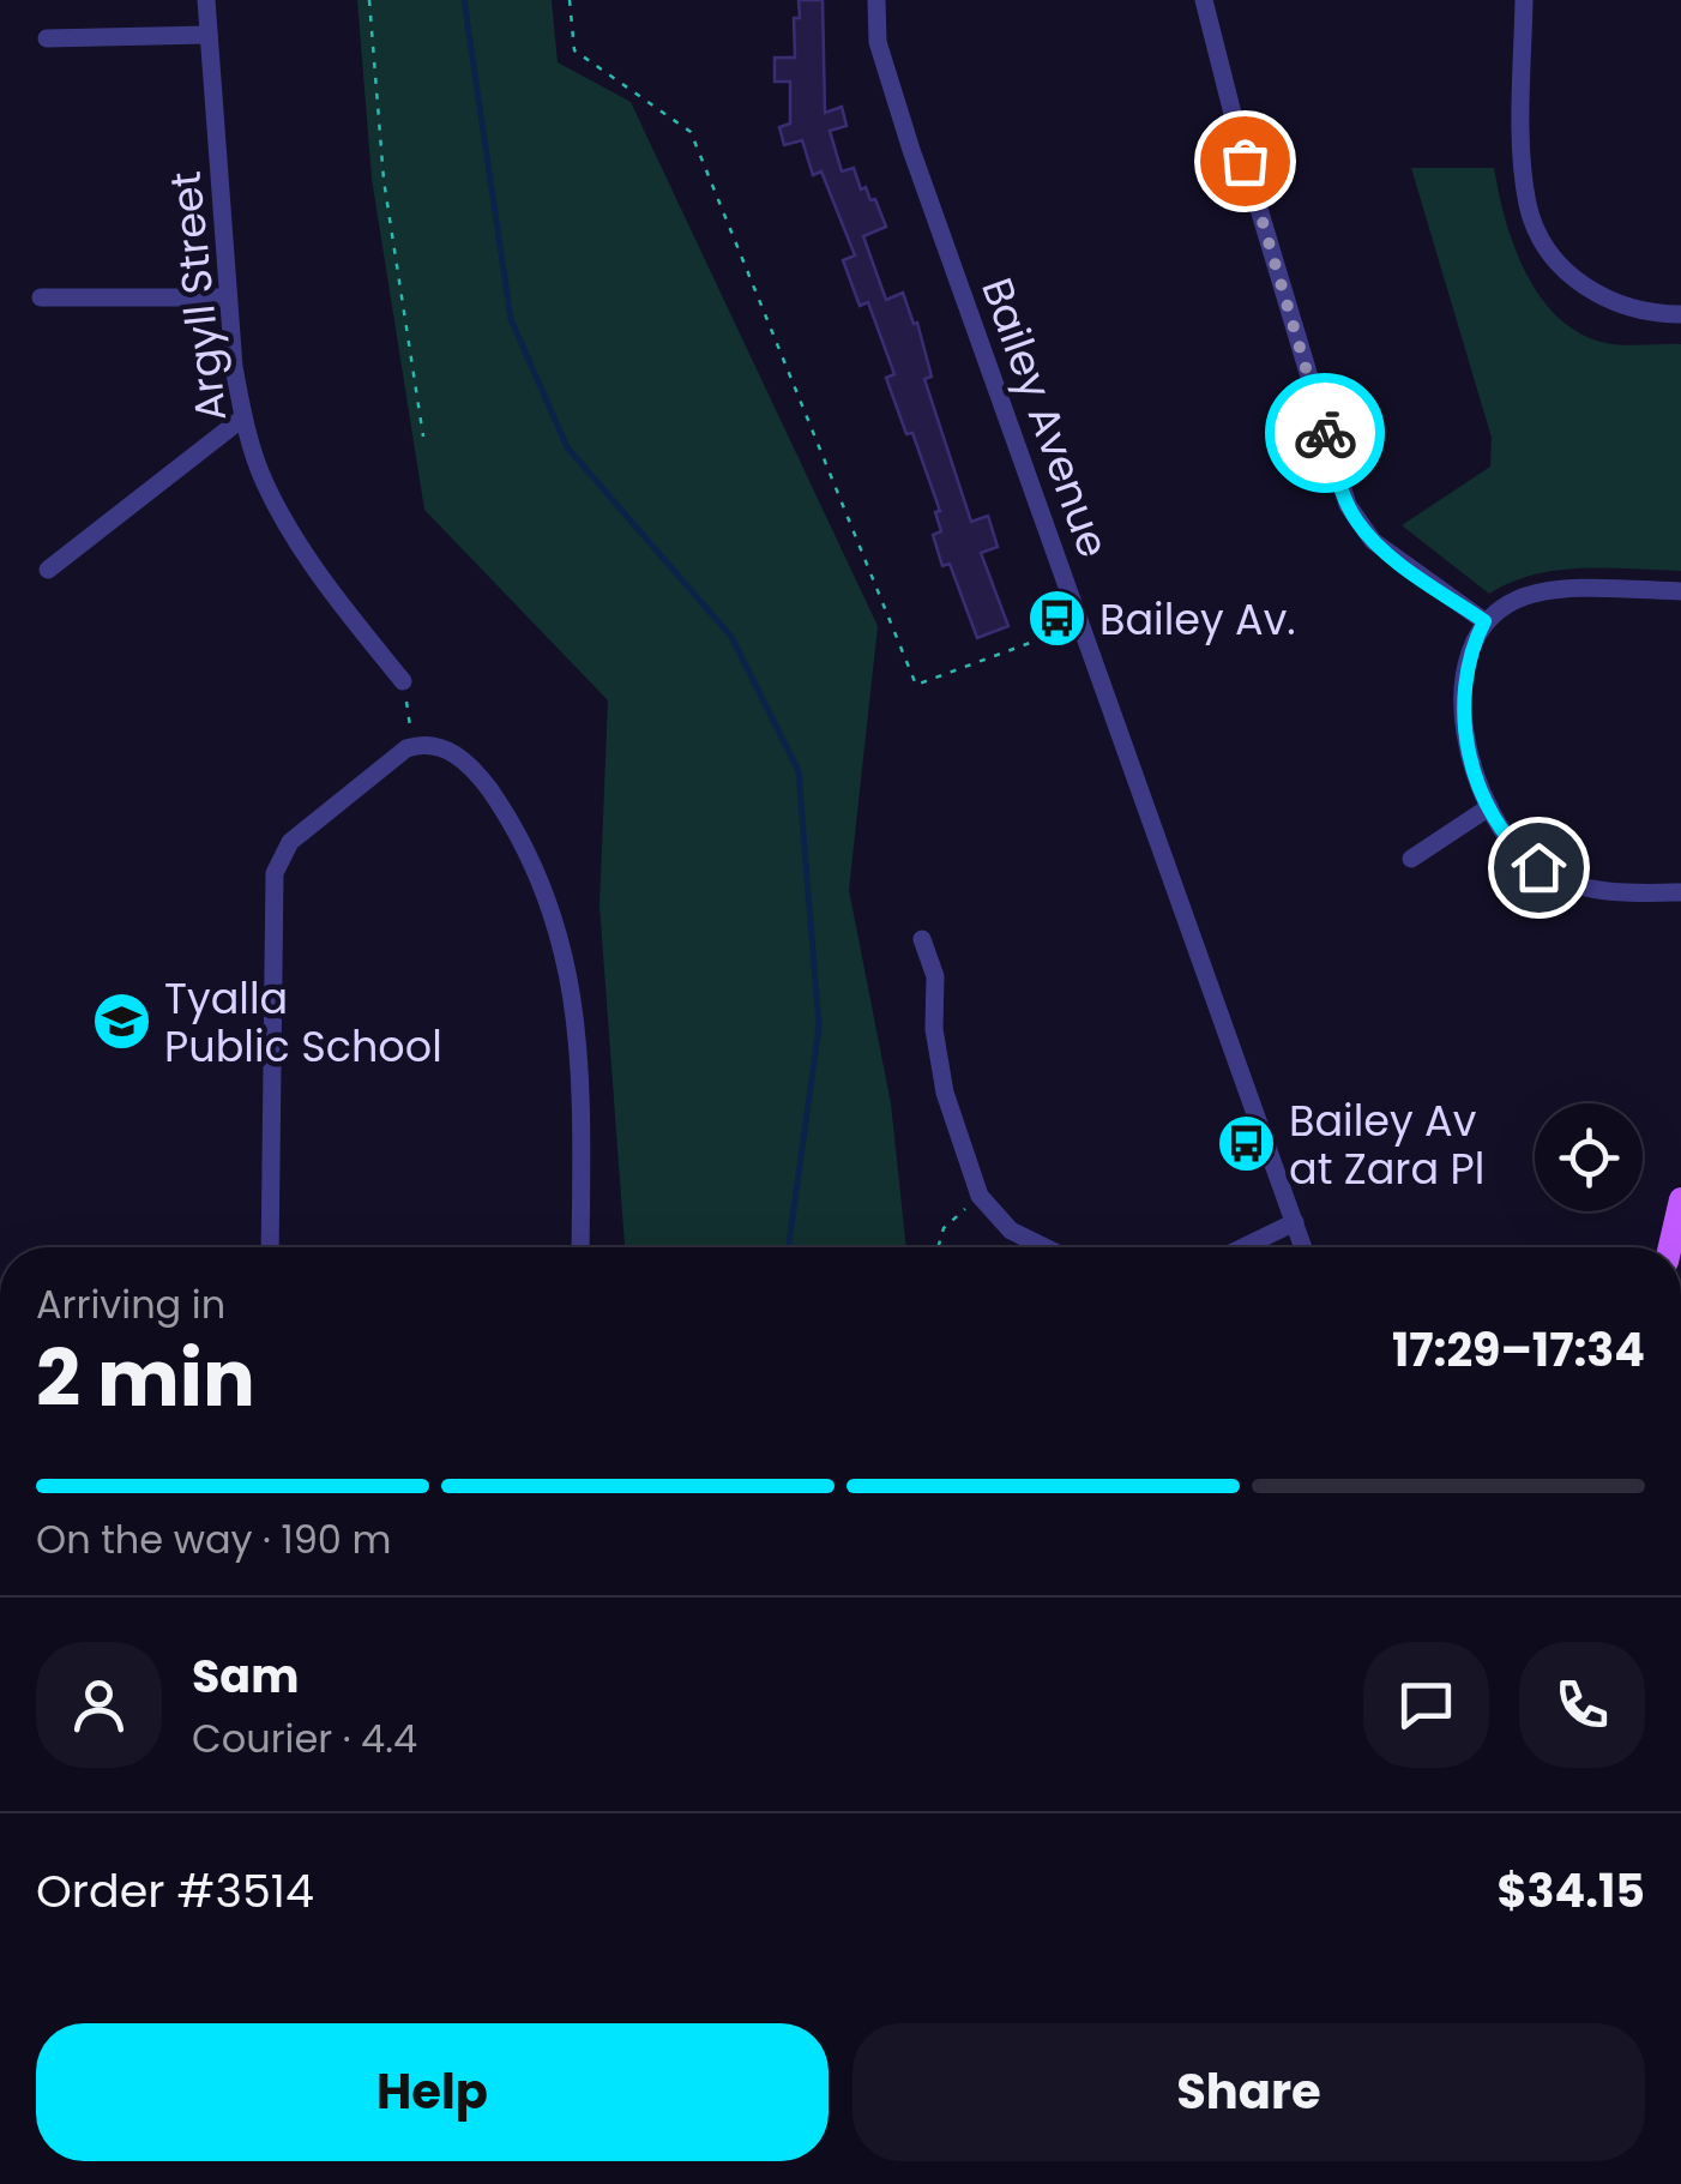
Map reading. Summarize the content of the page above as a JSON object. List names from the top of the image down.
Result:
{
  "streets": {
    "street": ["Argyll Street", "Bailey Avenue"]
  },
  "places": {
    "bus stop": ["Bailey Av.", "Bailey Av at Zara Pl"],
    "school or university": ["Tyalla Public School"]
  },
  "page": {
    "heading": ["2 min", "Arriving in", "17:29–17:34"],
    "panel": [
      "Sam",
      "Courier · 4.4",
      "Order #3514",
      "$34.15"
    ],
    "bar": "On the way · 190 m",
    "buttons": ["Help", "Share"]
  }
}
